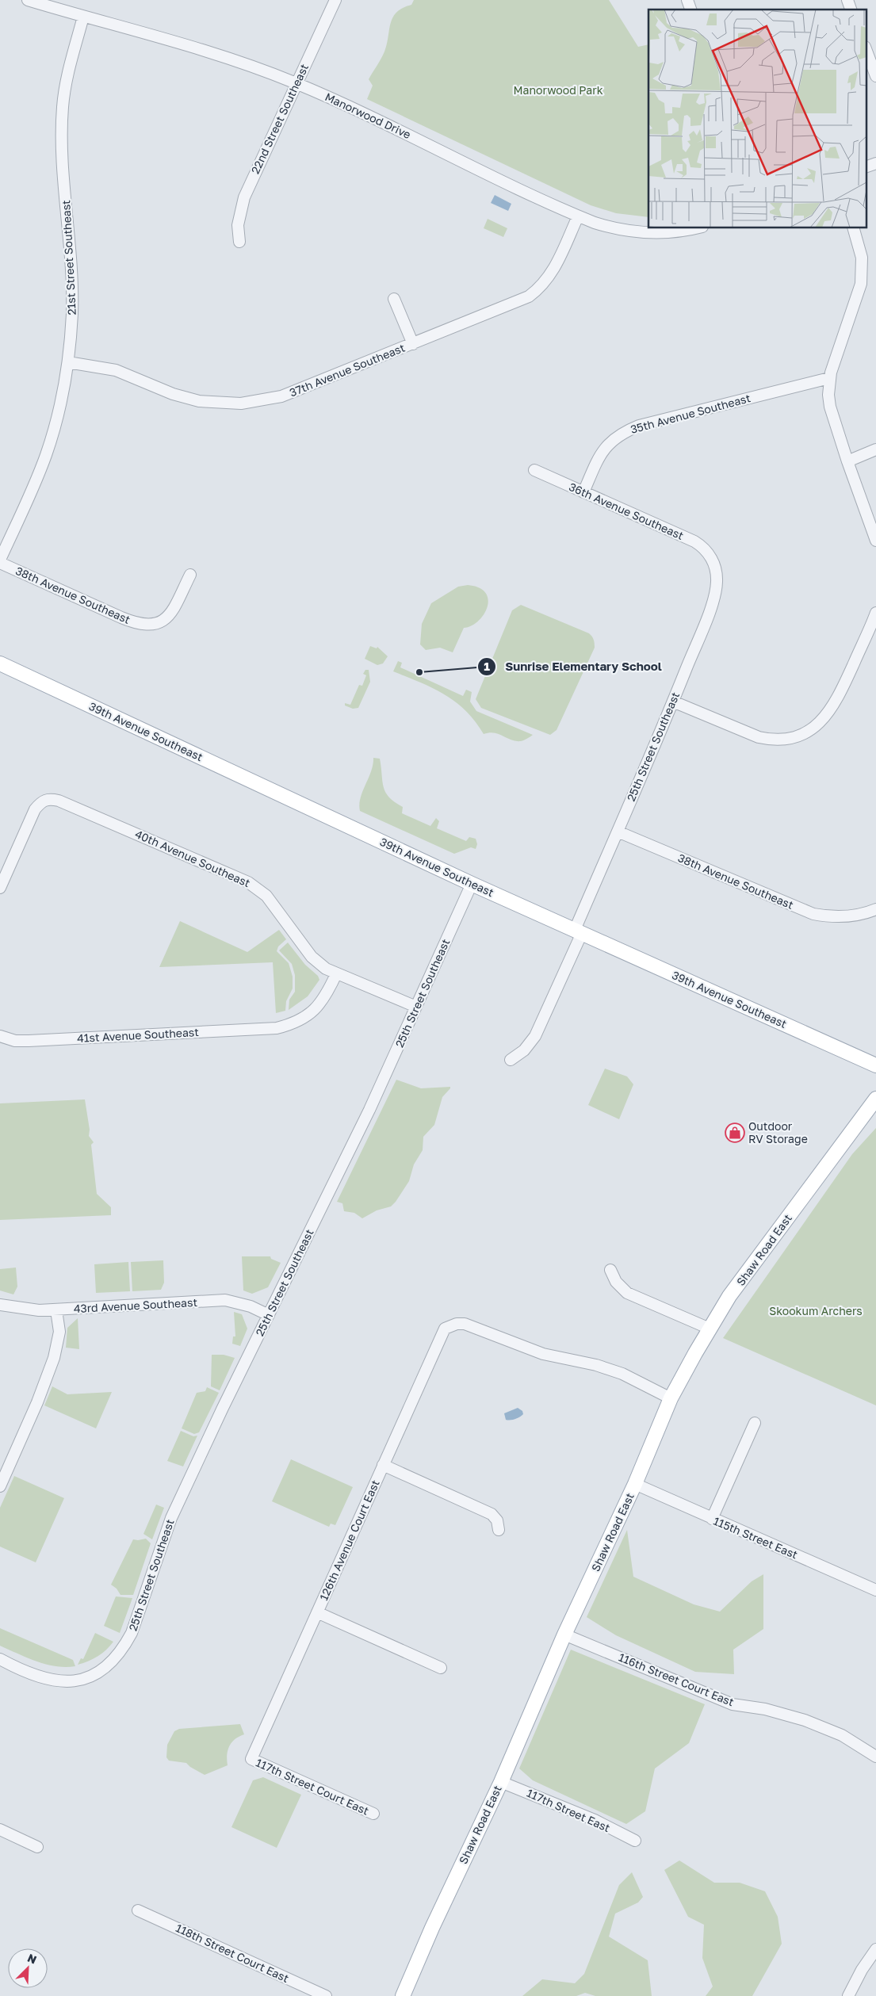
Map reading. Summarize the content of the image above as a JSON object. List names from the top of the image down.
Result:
{
  "streets": {
    "main road": ["39th Avenue Southeast", "Shaw Road East"],
    "street": [
      "Manorwood Drive",
      "22nd Street Southeast",
      "21st Street Southeast",
      "37th Avenue Southeast",
      "35th Avenue Southeast",
      "36th Avenue Southeast",
      "38th Avenue Southeast",
      "25th Street Southeast",
      "40th Avenue Southeast",
      "41st Avenue Southeast",
      "43rd Avenue Southeast",
      "115th Street East",
      "126th Avenue Court East",
      "116th Street Court East",
      "117th Street Court East",
      "117th Street East",
      "118th Street Court East"
    ]
  },
  "crossings": [
    ["Manorwood Drive", "22nd Street Southeast"],
    ["Manorwood Drive", "21st Street Southeast"],
    ["Manorwood Drive", "37th Avenue Southeast"],
    ["21st Street Southeast", "37th Avenue Southeast"],
    ["35th Avenue Southeast", "36th Avenue Southeast"],
    ["36th Avenue Southeast", "25th Street Southeast"],
    ["38th Avenue Southeast", "25th Street Southeast"],
    ["39th Avenue Southeast", "25th Street Southeast"],
    ["25th Street Southeast", "40th Avenue Southeast"],
    ["25th Street Southeast", "43rd Avenue Southeast"],
    ["40th Avenue Southeast", "41st Avenue Southeast"],
    ["Shaw Road East", "115th Street East"],
    ["Shaw Road East", "126th Avenue Court East"],
    ["Shaw Road East", "116th Street Court East"],
    ["Shaw Road East", "117th Street East"],
    ["126th Avenue Court East", "117th Street Court East"]
  ],
  "parks": ["Manorwood Park", "Skookum Archers"],
  "places": {
    "other": ["Sunrise Elementary School"],
    "shop": ["Outdoor RV Storage"]
  },
  "north": "top right"
}
